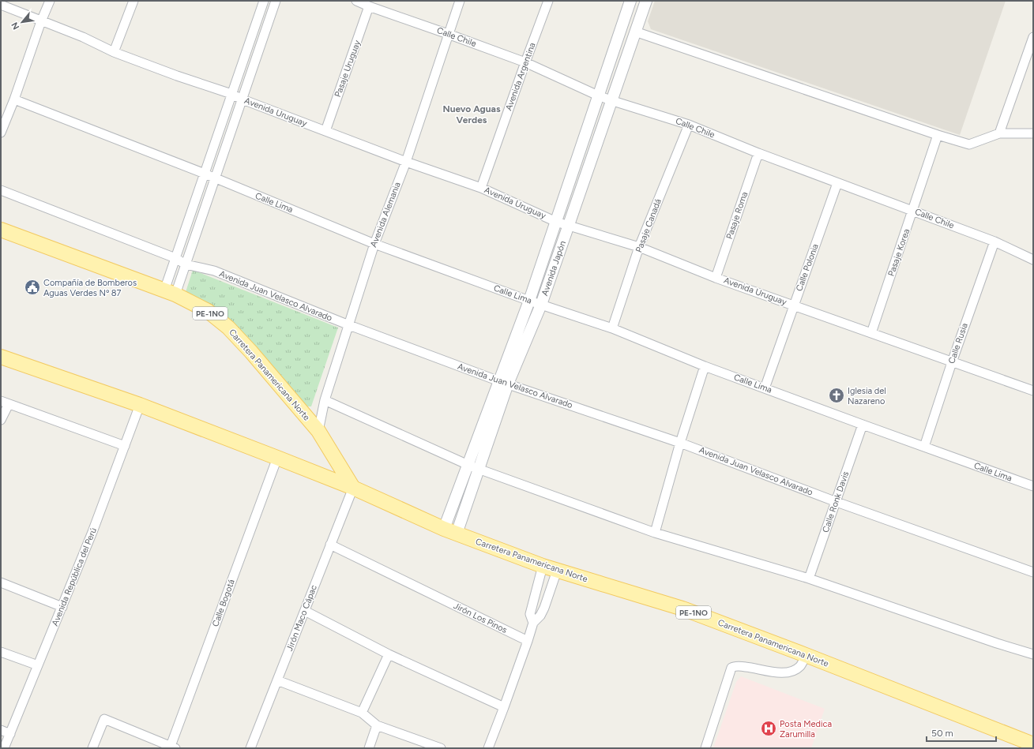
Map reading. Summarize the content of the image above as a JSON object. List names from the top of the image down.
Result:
{
  "streets": {
    "main road": ["PE-1NO", "Carretera Panamericana Norte"],
    "street": [
      "Calle Chile",
      "Pasaje Uruguay",
      "Avenida Argentina",
      "Avenida Uruguay",
      "Calle Lima",
      "Avenida Alemania",
      "Pasaje Roma",
      "Pasaje Canadá",
      "Pasaje Korea",
      "Calle Polonia",
      "Avenida Japón",
      "Avenida Juan Velasco Alvarado",
      "Calle Rusia",
      "Calle Ronk Davis",
      "Avenida República del Perú",
      "Calle Bogotá",
      "Jirón Maco Cápac",
      "Jirón Los Pinos"
    ]
  },
  "crossings": [
    ["Calle Chile", "Pasaje Uruguay"],
    ["Calle Chile", "Avenida Argentina"],
    ["Calle Chile", "Avenida Alemania"],
    ["Calle Chile", "Pasaje Roma"],
    ["Calle Chile", "Pasaje Canadá"],
    ["Calle Chile", "Pasaje Korea"],
    ["Calle Chile", "Calle Polonia"],
    ["Calle Chile", "Avenida Japón"],
    ["Calle Chile", "Calle Rusia"],
    ["Pasaje Uruguay", "Avenida Uruguay"],
    ["Avenida Argentina", "Avenida Uruguay"],
    ["Avenida Uruguay", "Avenida Alemania"],
    ["Avenida Uruguay", "Pasaje Roma"],
    ["Avenida Uruguay", "Pasaje Canadá"],
    ["Avenida Uruguay", "Pasaje Korea"],
    ["Avenida Uruguay", "Calle Polonia"],
    ["Avenida Uruguay", "Avenida Japón"],
    ["Avenida Uruguay", "Calle Rusia"],
    ["Calle Lima", "Avenida Alemania"],
    ["Calle Lima", "Pasaje Canadá"],
    ["Calle Lima", "Calle Polonia"],
    ["Calle Lima", "Avenida Japón"],
    ["Calle Lima", "Calle Rusia"],
    ["Calle Lima", "Calle Ronk Davis"],
    ["Avenida Alemania", "Avenida Juan Velasco Alvarado"],
    ["Avenida Alemania", "Carretera Panamericana Norte"],
    ["Avenida Japón", "Avenida Juan Velasco Alvarado"],
    ["Avenida Japón", "Carretera Panamericana Norte"],
    ["Avenida Juan Velasco Alvarado", "Calle Ronk Davis"],
    ["Carretera Panamericana Norte", "Avenida República del Perú"],
    ["Carretera Panamericana Norte", "Calle Bogotá"],
    ["Carretera Panamericana Norte", "Jirón Maco Cápac"],
    ["Jirón Maco Cápac", "Jirón Los Pinos"]
  ],
  "districts": ["Nuevo Aguas Verdes"],
  "places": {
    "public building": ["Compañía de Bomberos Aguas Verdes Nº 87"],
    "church": ["Iglesia del Nazareno"],
    "hospital": ["Posta Medica Zarumilla"]
  },
  "scale_bar": "50 m",
  "north": "bottom left"
}
